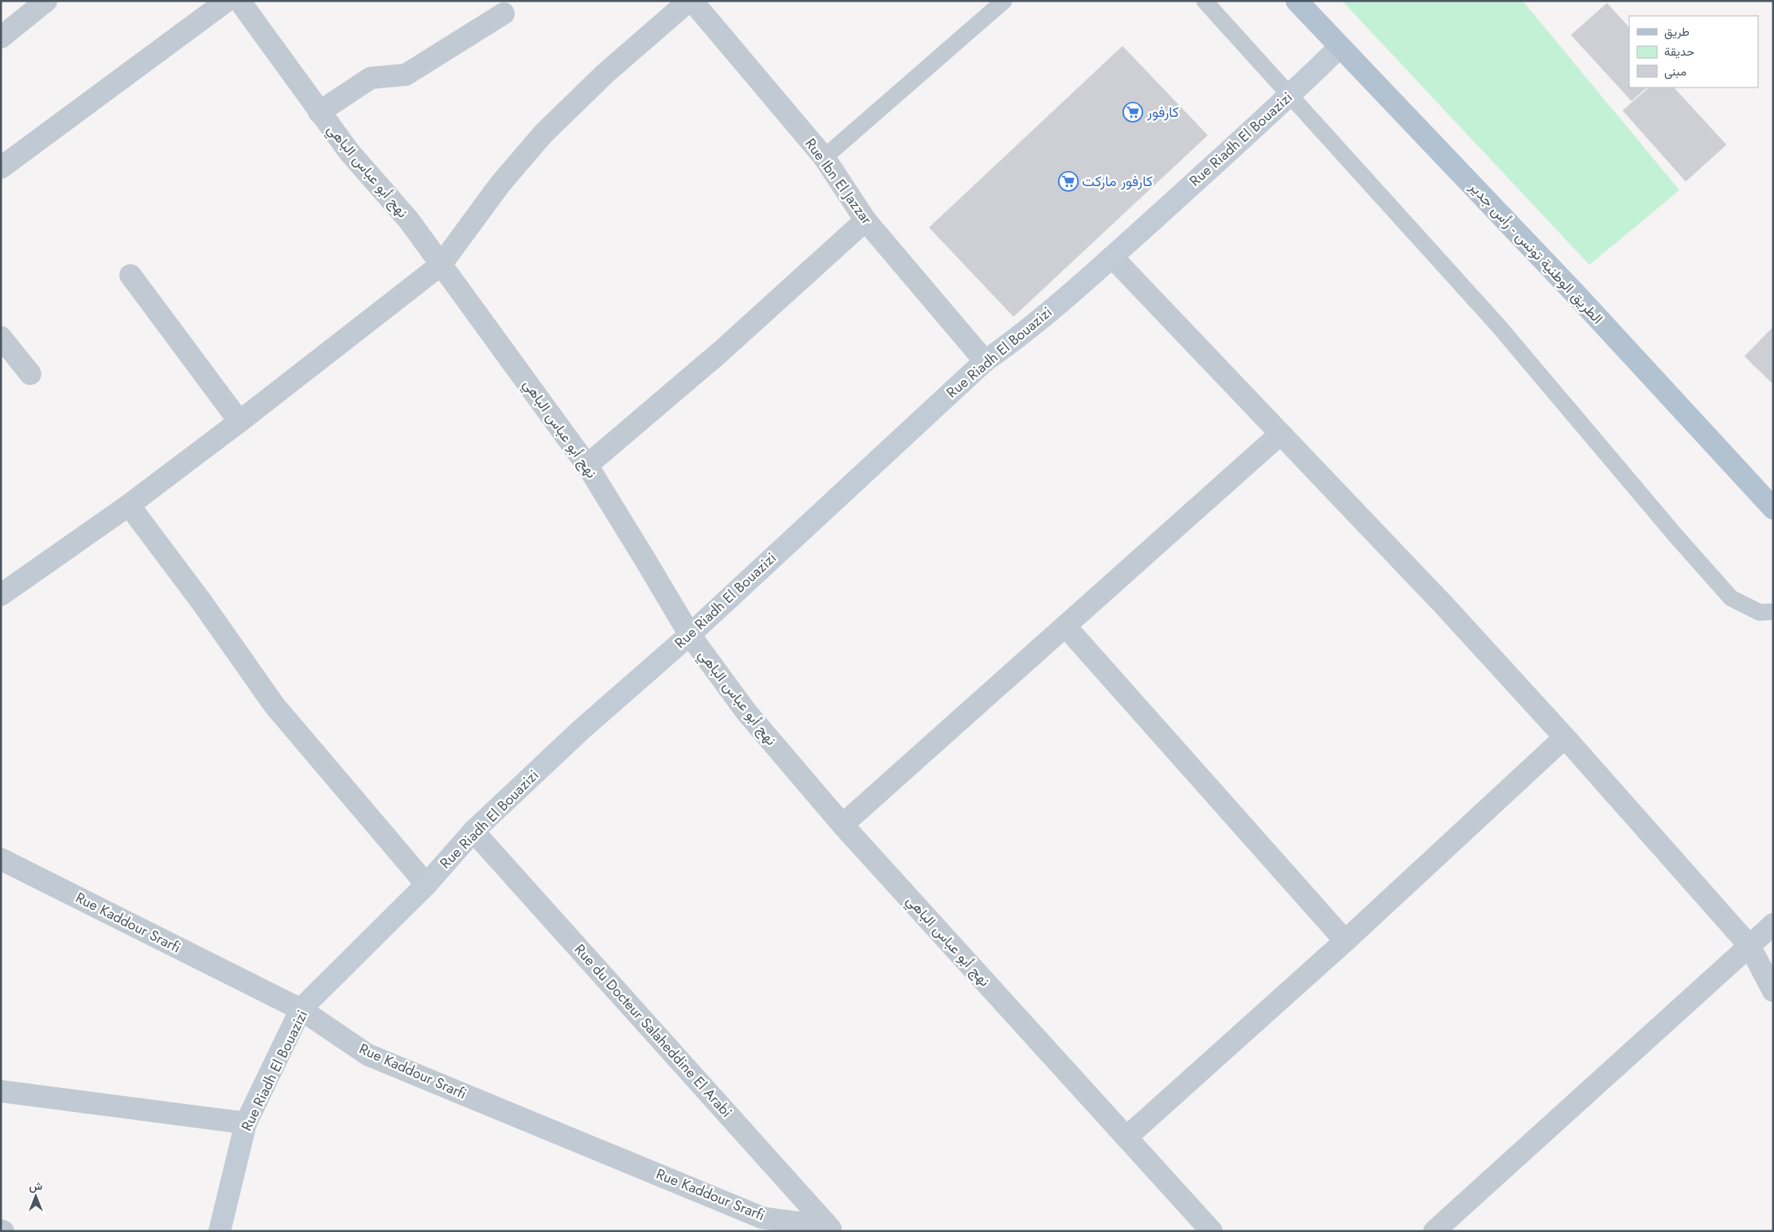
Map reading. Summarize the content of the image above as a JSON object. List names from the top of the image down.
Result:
{
  "streets": {
    "main road": ["الطريق الوطنية تونس - رأس جدير"],
    "street": [
      "Rue Riadh El Bouazizi",
      "نهج أبو عباس الباهي",
      "Rue Ibn El Jazzar",
      "Rue Kaddour Srarfi",
      "Rue du Docteur Salaheddine El Arabi"
    ]
  },
  "crossings": [
    ["Rue Riadh El Bouazizi", "نهج أبو عباس الباهي"],
    ["Rue Riadh El Bouazizi", "Rue Ibn El Jazzar"],
    ["Rue Riadh El Bouazizi", "الطريق الوطنية تونس - رأس جدير"],
    ["Rue Riadh El Bouazizi", "Rue Kaddour Srarfi"],
    ["Rue Riadh El Bouazizi", "Rue du Docteur Salaheddine El Arabi"],
    ["Rue Kaddour Srarfi", "Rue du Docteur Salaheddine El Arabi"]
  ],
  "places": {
    "supermarket": ["كارفور", "كارفور ماركت"]
  },
  "legend": ["طريق", "حديقة", "مبنى"],
  "north": "top"
}
